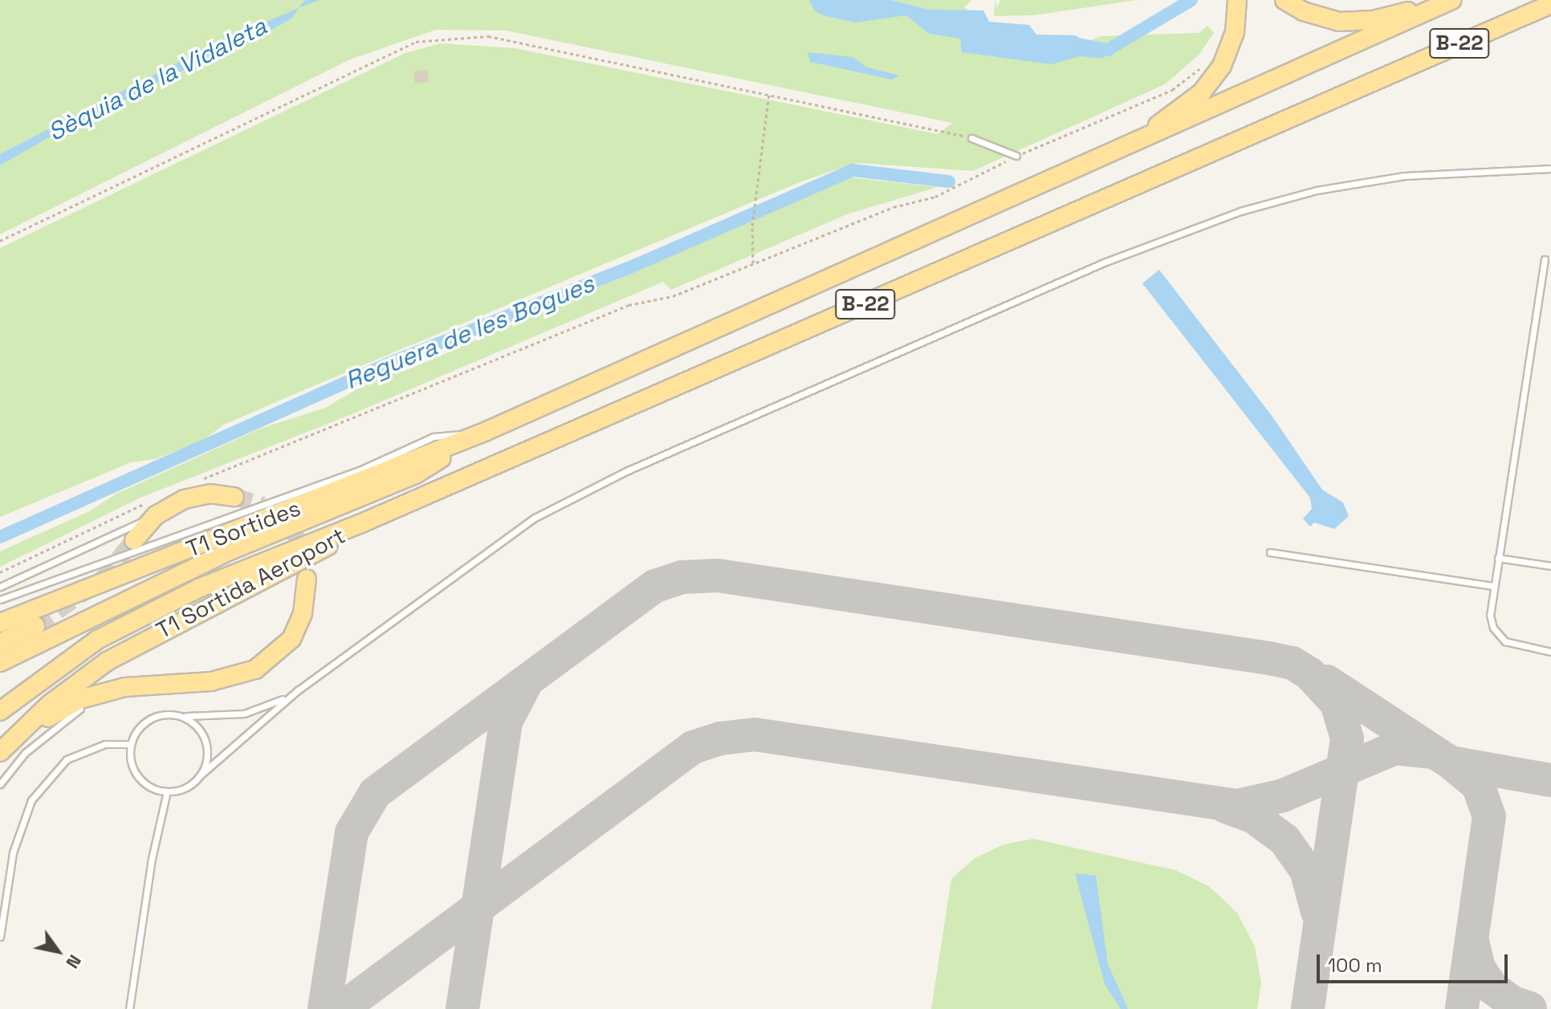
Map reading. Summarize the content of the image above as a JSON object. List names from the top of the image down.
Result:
{
  "streets": {
    "main road": ["B-22", "T1 Sortides", "T1 Sortida Aeroport"]
  },
  "crossings": [
    ["B-22", "T1 Sortides"],
    ["B-22", "T1 Sortida Aeroport"]
  ],
  "water": ["Sèquia de la Vidaleta", "Reguera de les Bogues"],
  "scale_bar": "100 m",
  "north": "bottom right"
}
